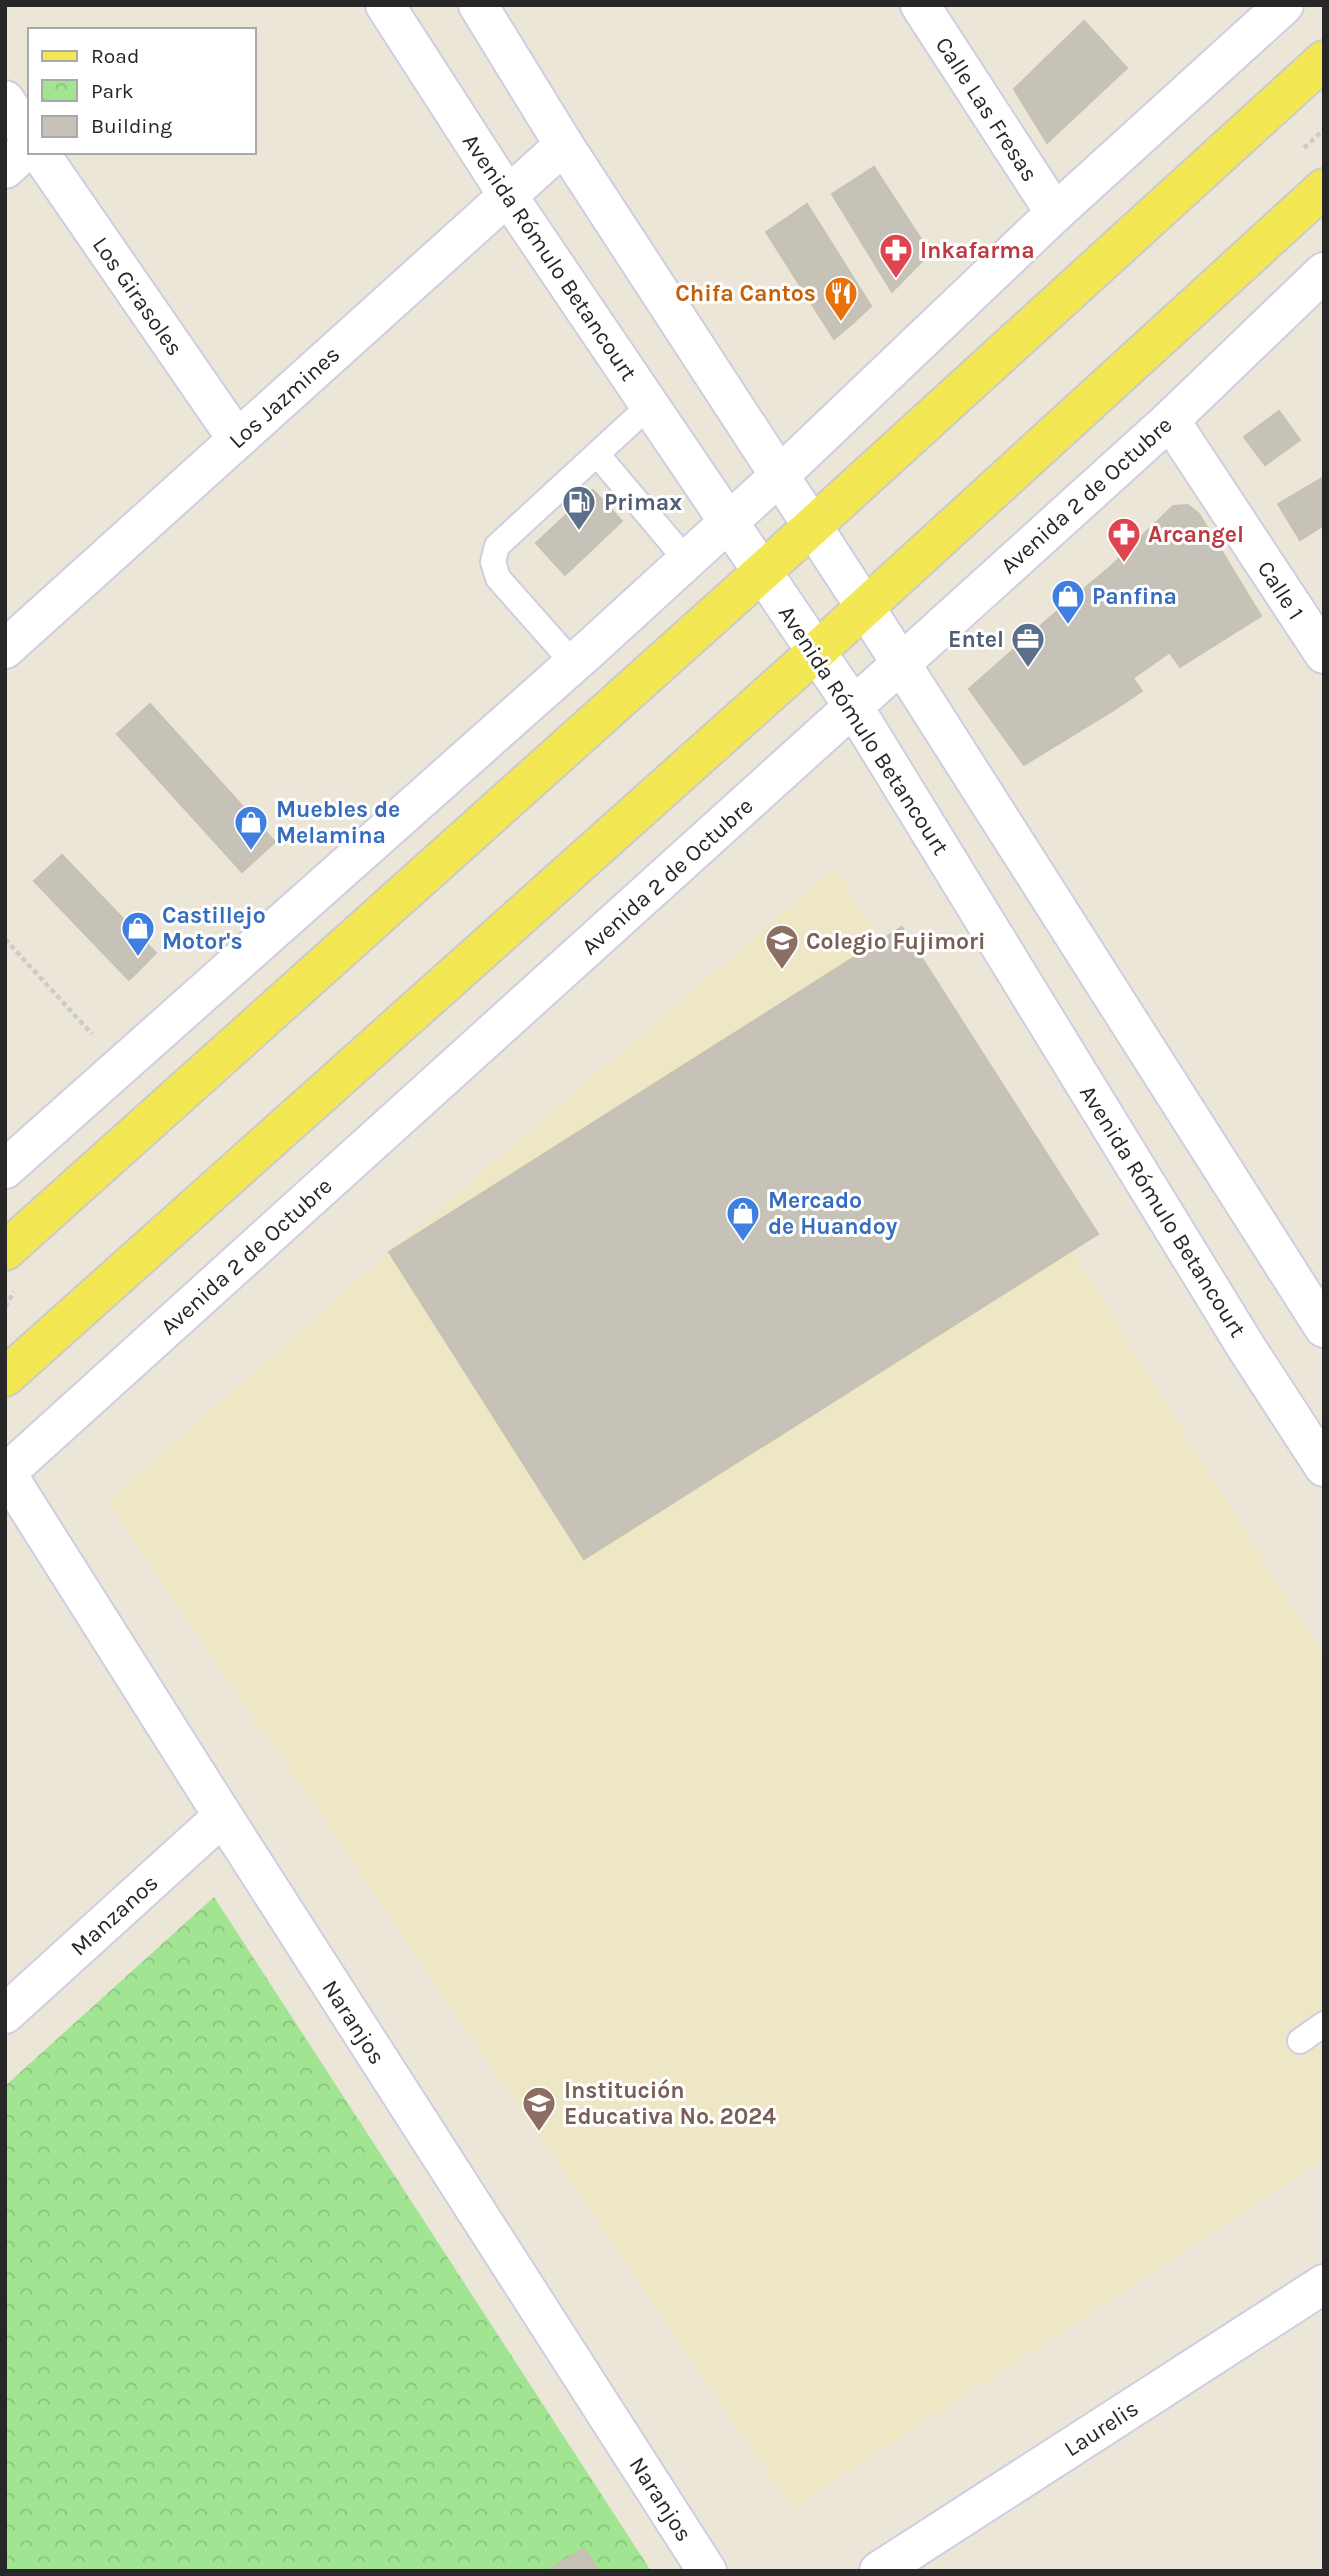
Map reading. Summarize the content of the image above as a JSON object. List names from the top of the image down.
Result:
{
  "streets": {
    "street": [
      "Calle Las Fresas",
      "Avenida Rómulo Betancourt",
      "Los Girasoles",
      "Los Jazmines",
      "Avenida 2 de Octubre",
      "Calle 1",
      "Manzanos",
      "Naranjos",
      "Laurelis"
    ]
  },
  "crossings": [
    ["Avenida Rómulo Betancourt", "Los Jazmines"],
    ["Avenida Rómulo Betancourt", "Avenida 2 de Octubre"],
    ["Los Girasoles", "Los Jazmines"],
    ["Avenida 2 de Octubre", "Calle 1"],
    ["Avenida 2 de Octubre", "Naranjos"],
    ["Manzanos", "Naranjos"]
  ],
  "places": {
    "pharmacy": ["Inkafarma", "Arcangel"],
    "restaurant": ["Chifa Cantos"],
    "fuel station": ["Primax"],
    "shop": [
      "Panfina",
      "Muebles de Melamina",
      "Castillejo Motor's",
      "Mercado de Huandoy"
    ],
    "office": ["Entel"],
    "school or university": ["Colegio Fujimori", "Institución Educativa No. 2024"]
  },
  "legend": ["Road", "Park", "Building"]
}
